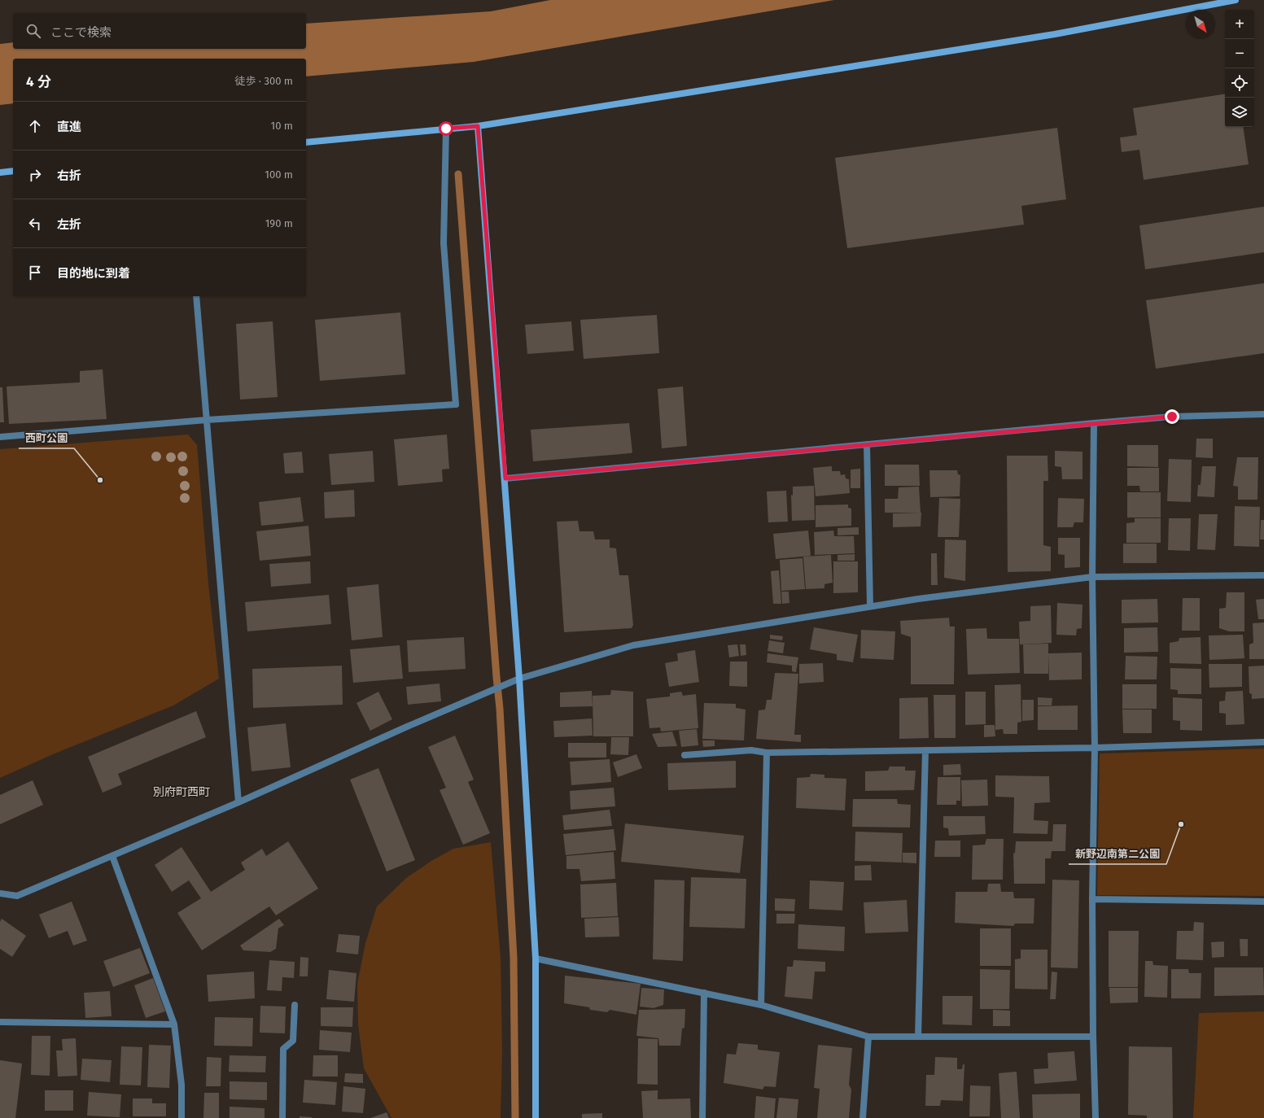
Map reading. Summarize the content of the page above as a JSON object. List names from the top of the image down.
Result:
{
  "districts": ["別府町西町"],
  "places": ["西町公園", "新野辺南第二公園"],
  "north": "bottom right",
  "page": {
    "map_buttons": ["+", "−"],
    "search": "ここで検索",
    "heading": ["4 分", "徒歩 · 300 m"],
    "list": [
      ["直進", "10 m"],
      ["右折", "100 m"],
      ["左折", "190 m"],
      "目的地に到着"
    ]
  }
}
